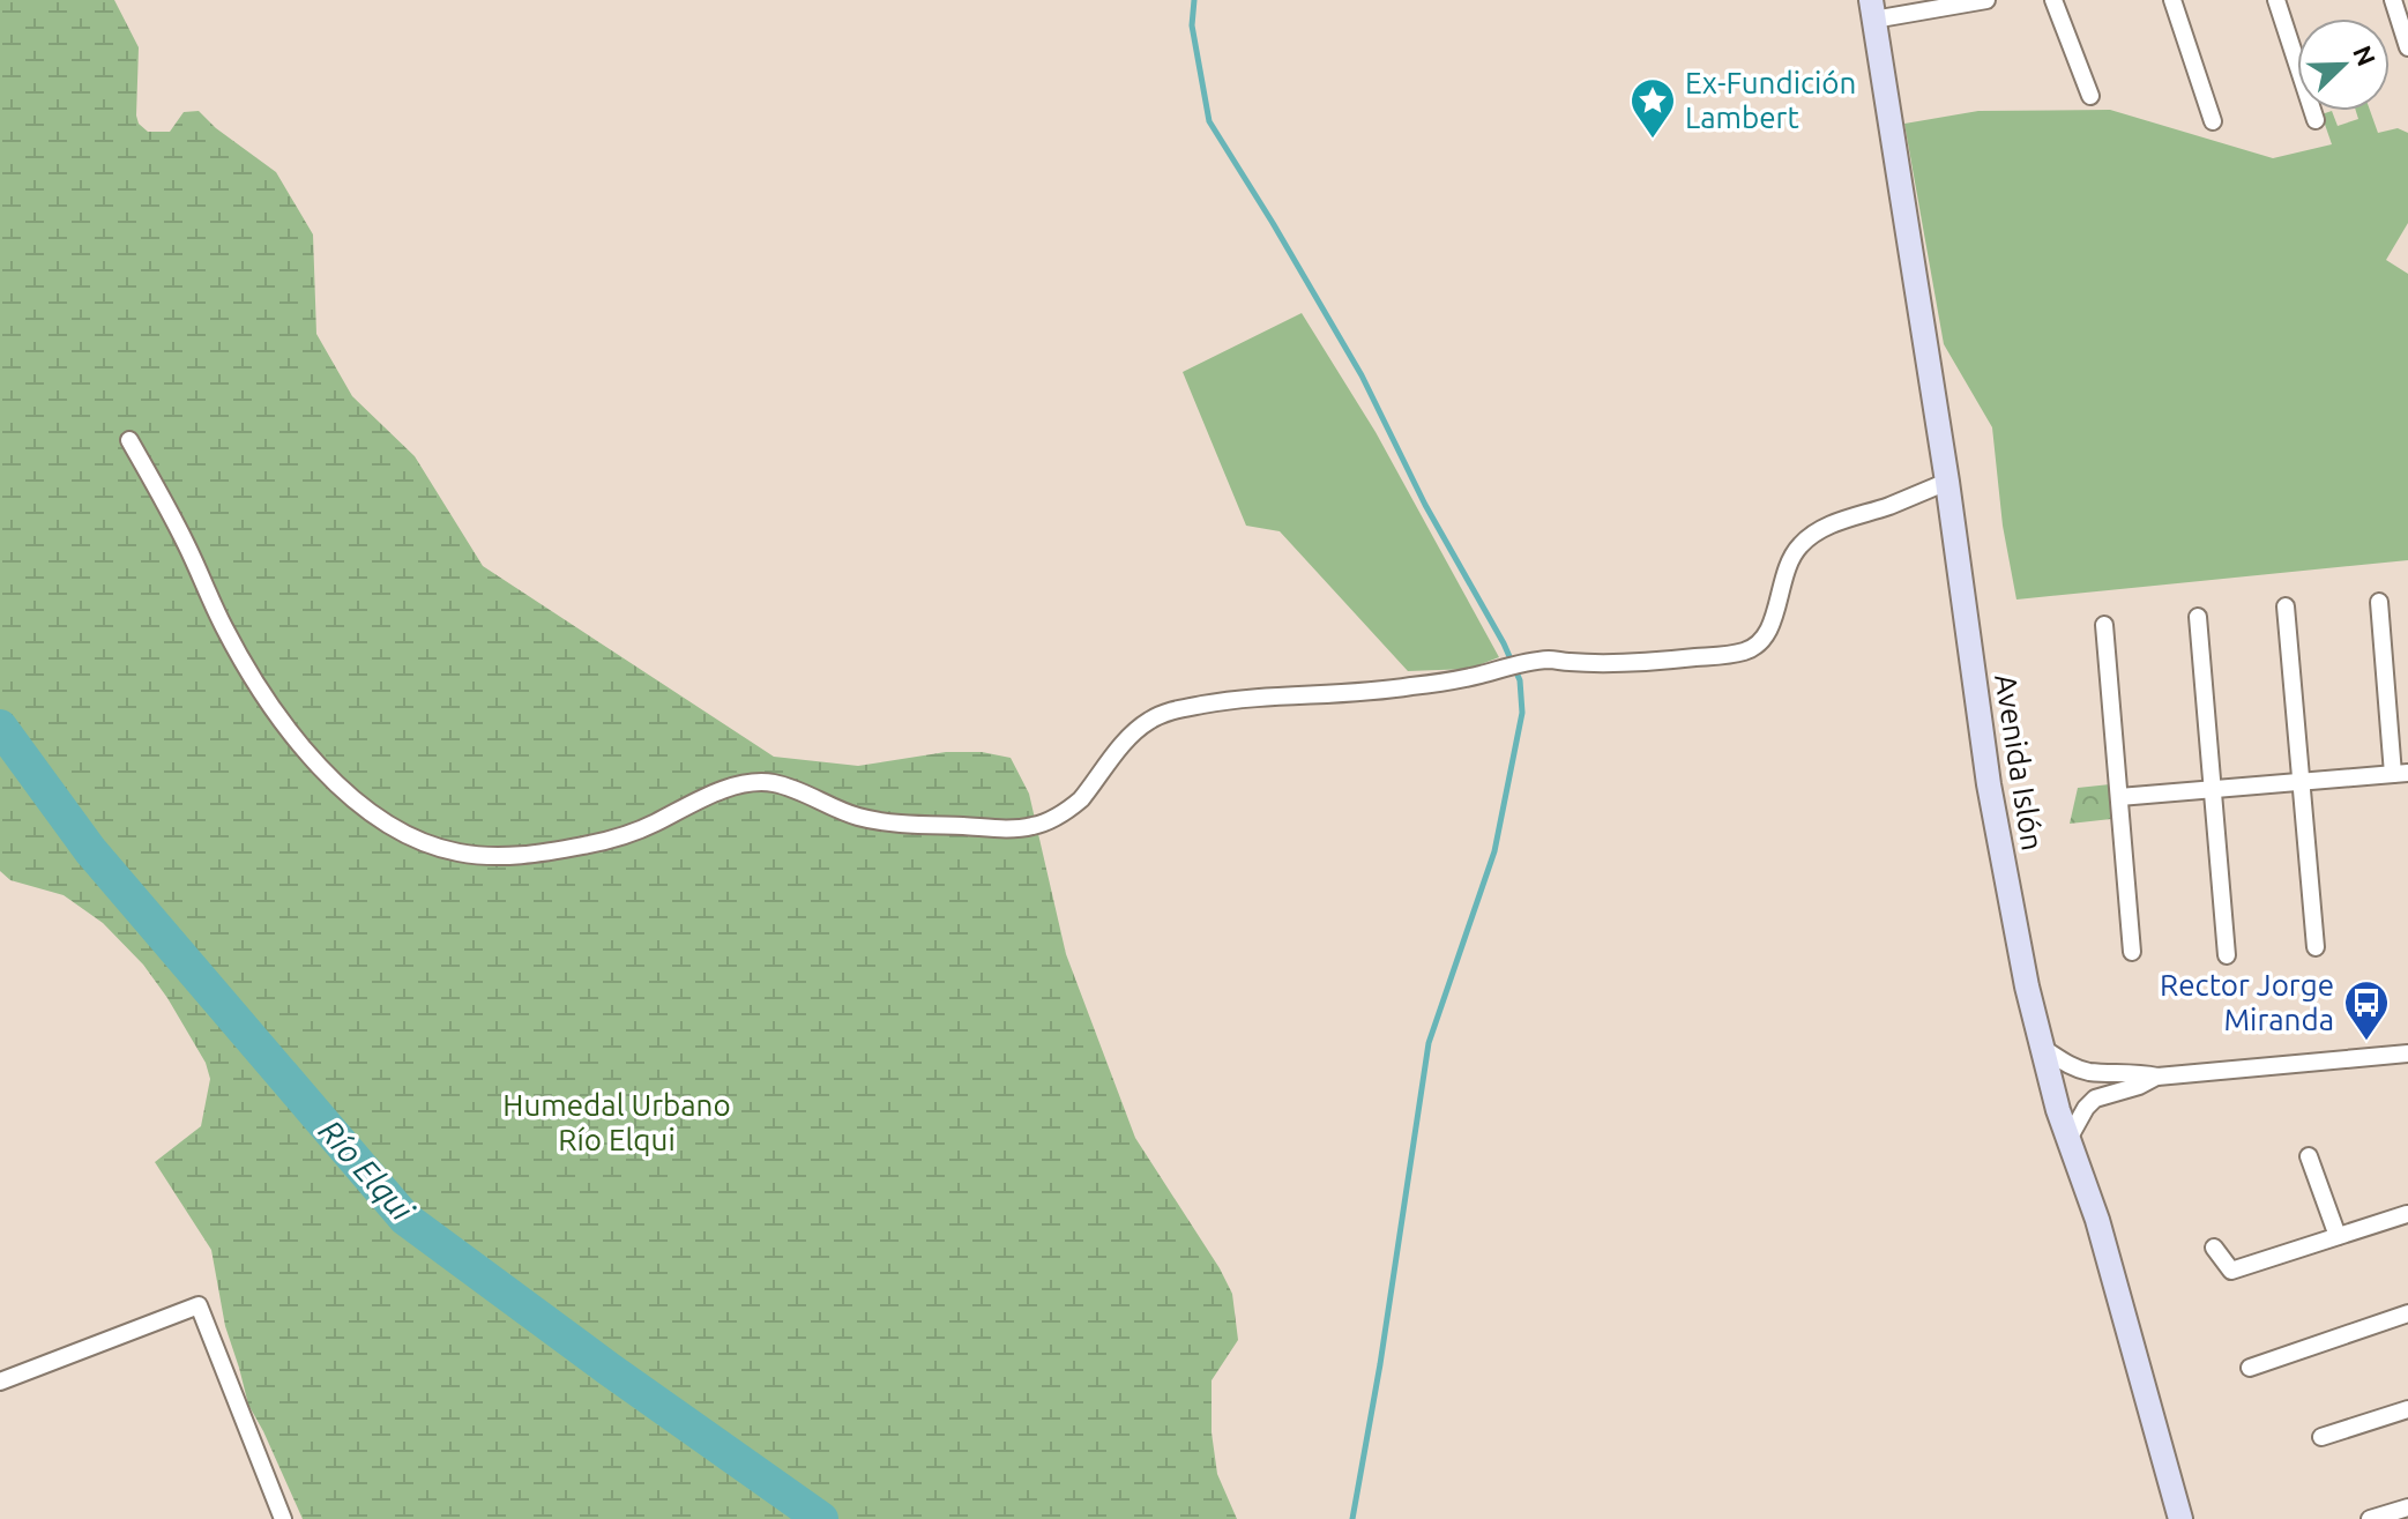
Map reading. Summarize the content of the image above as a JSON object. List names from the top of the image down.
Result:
{
  "streets": {
    "main road": ["Avenida Islón"]
  },
  "water": ["Río Elqui"],
  "parks": ["Humedal Urbano Río Elqui"],
  "places": {
    "place": ["Ex-Fundición Lambert"],
    "bus stop": ["Rector Jorge Miranda"]
  },
  "north": "top right"
}
